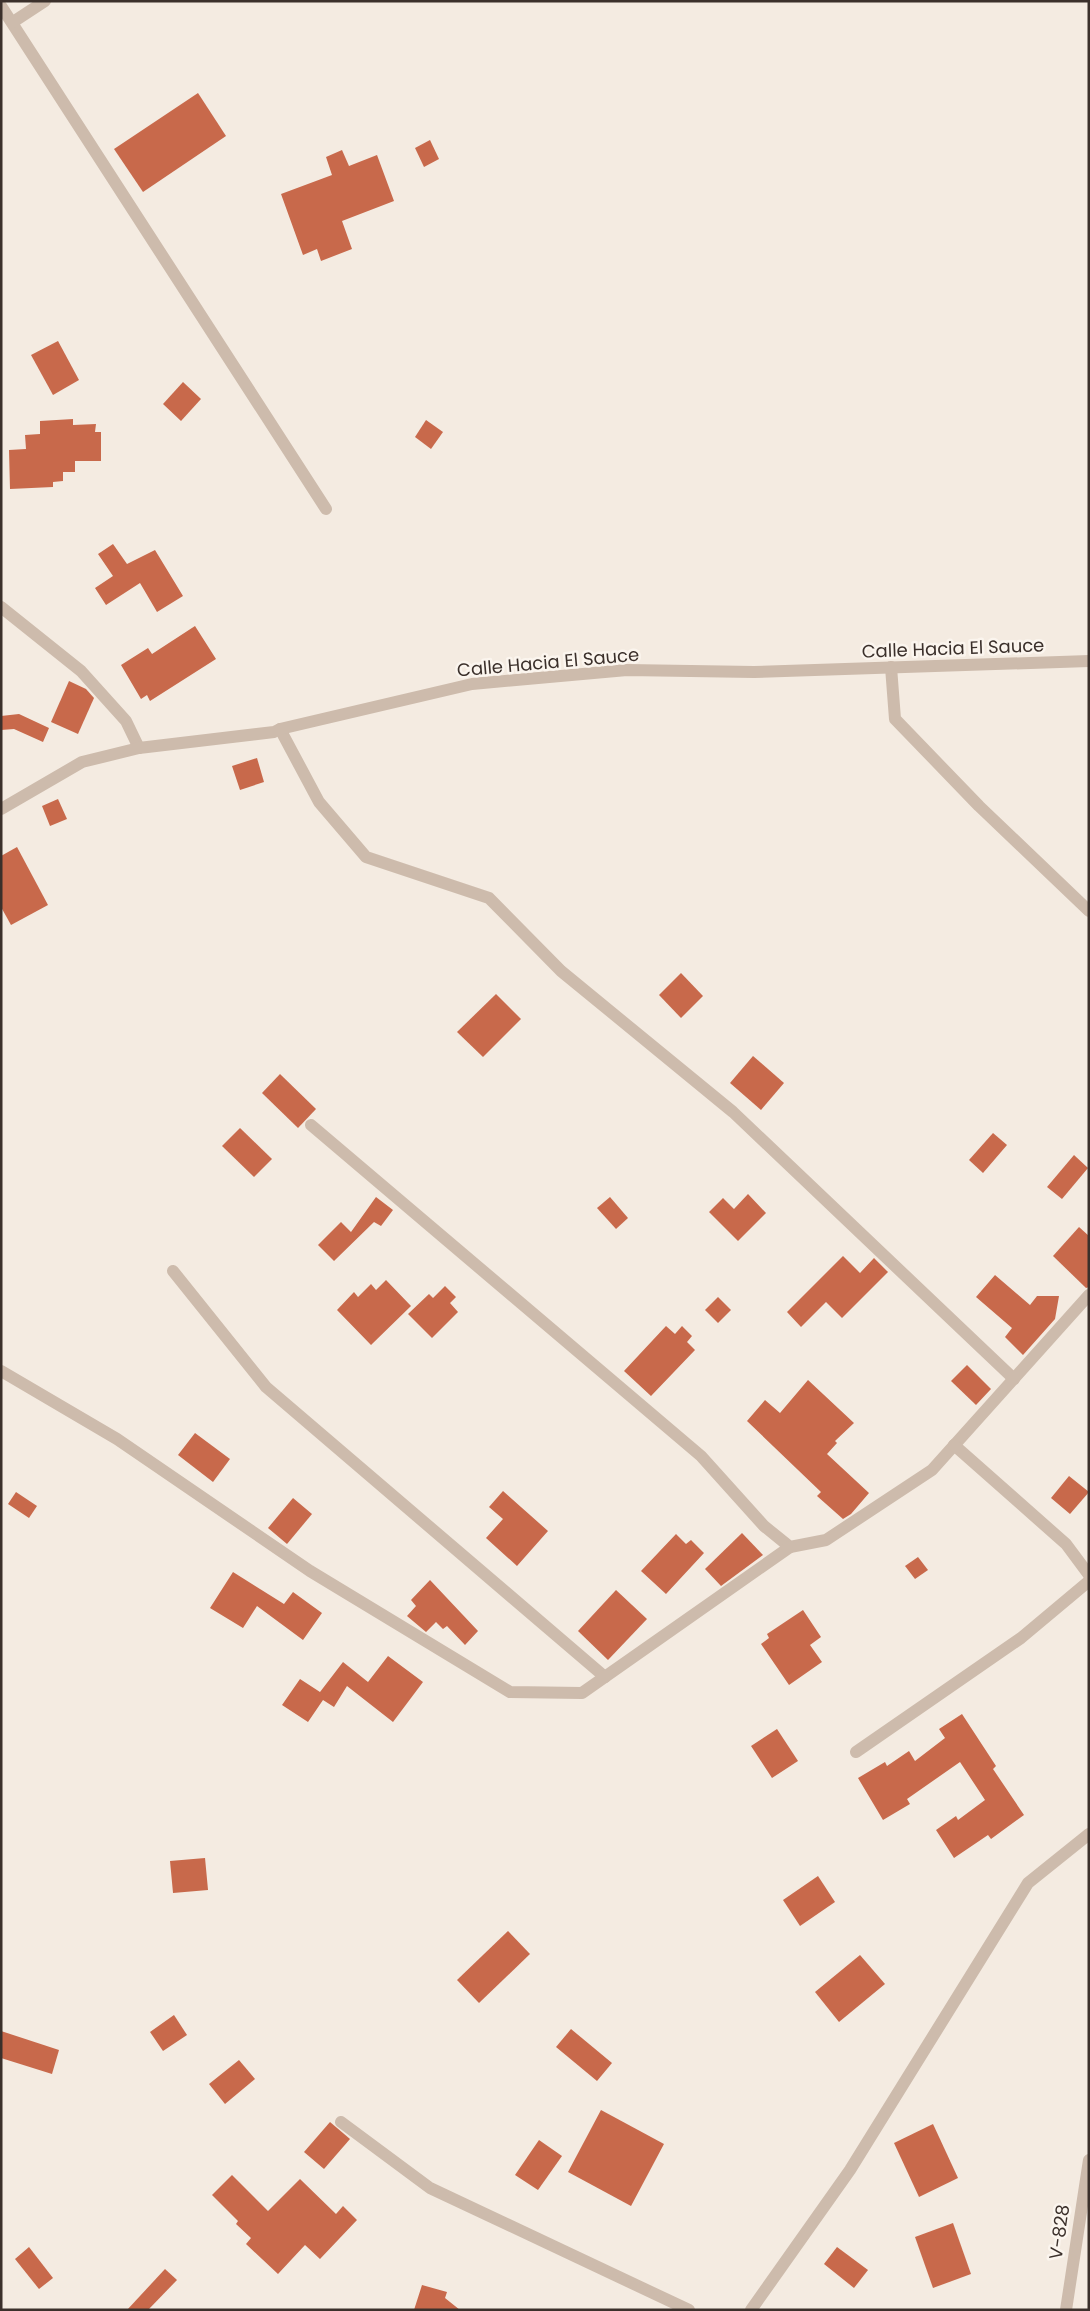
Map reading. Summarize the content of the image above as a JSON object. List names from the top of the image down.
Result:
{
  "streets": {
    "street": ["Calle Hacia El Sauce", "V-828"]
  }
}
